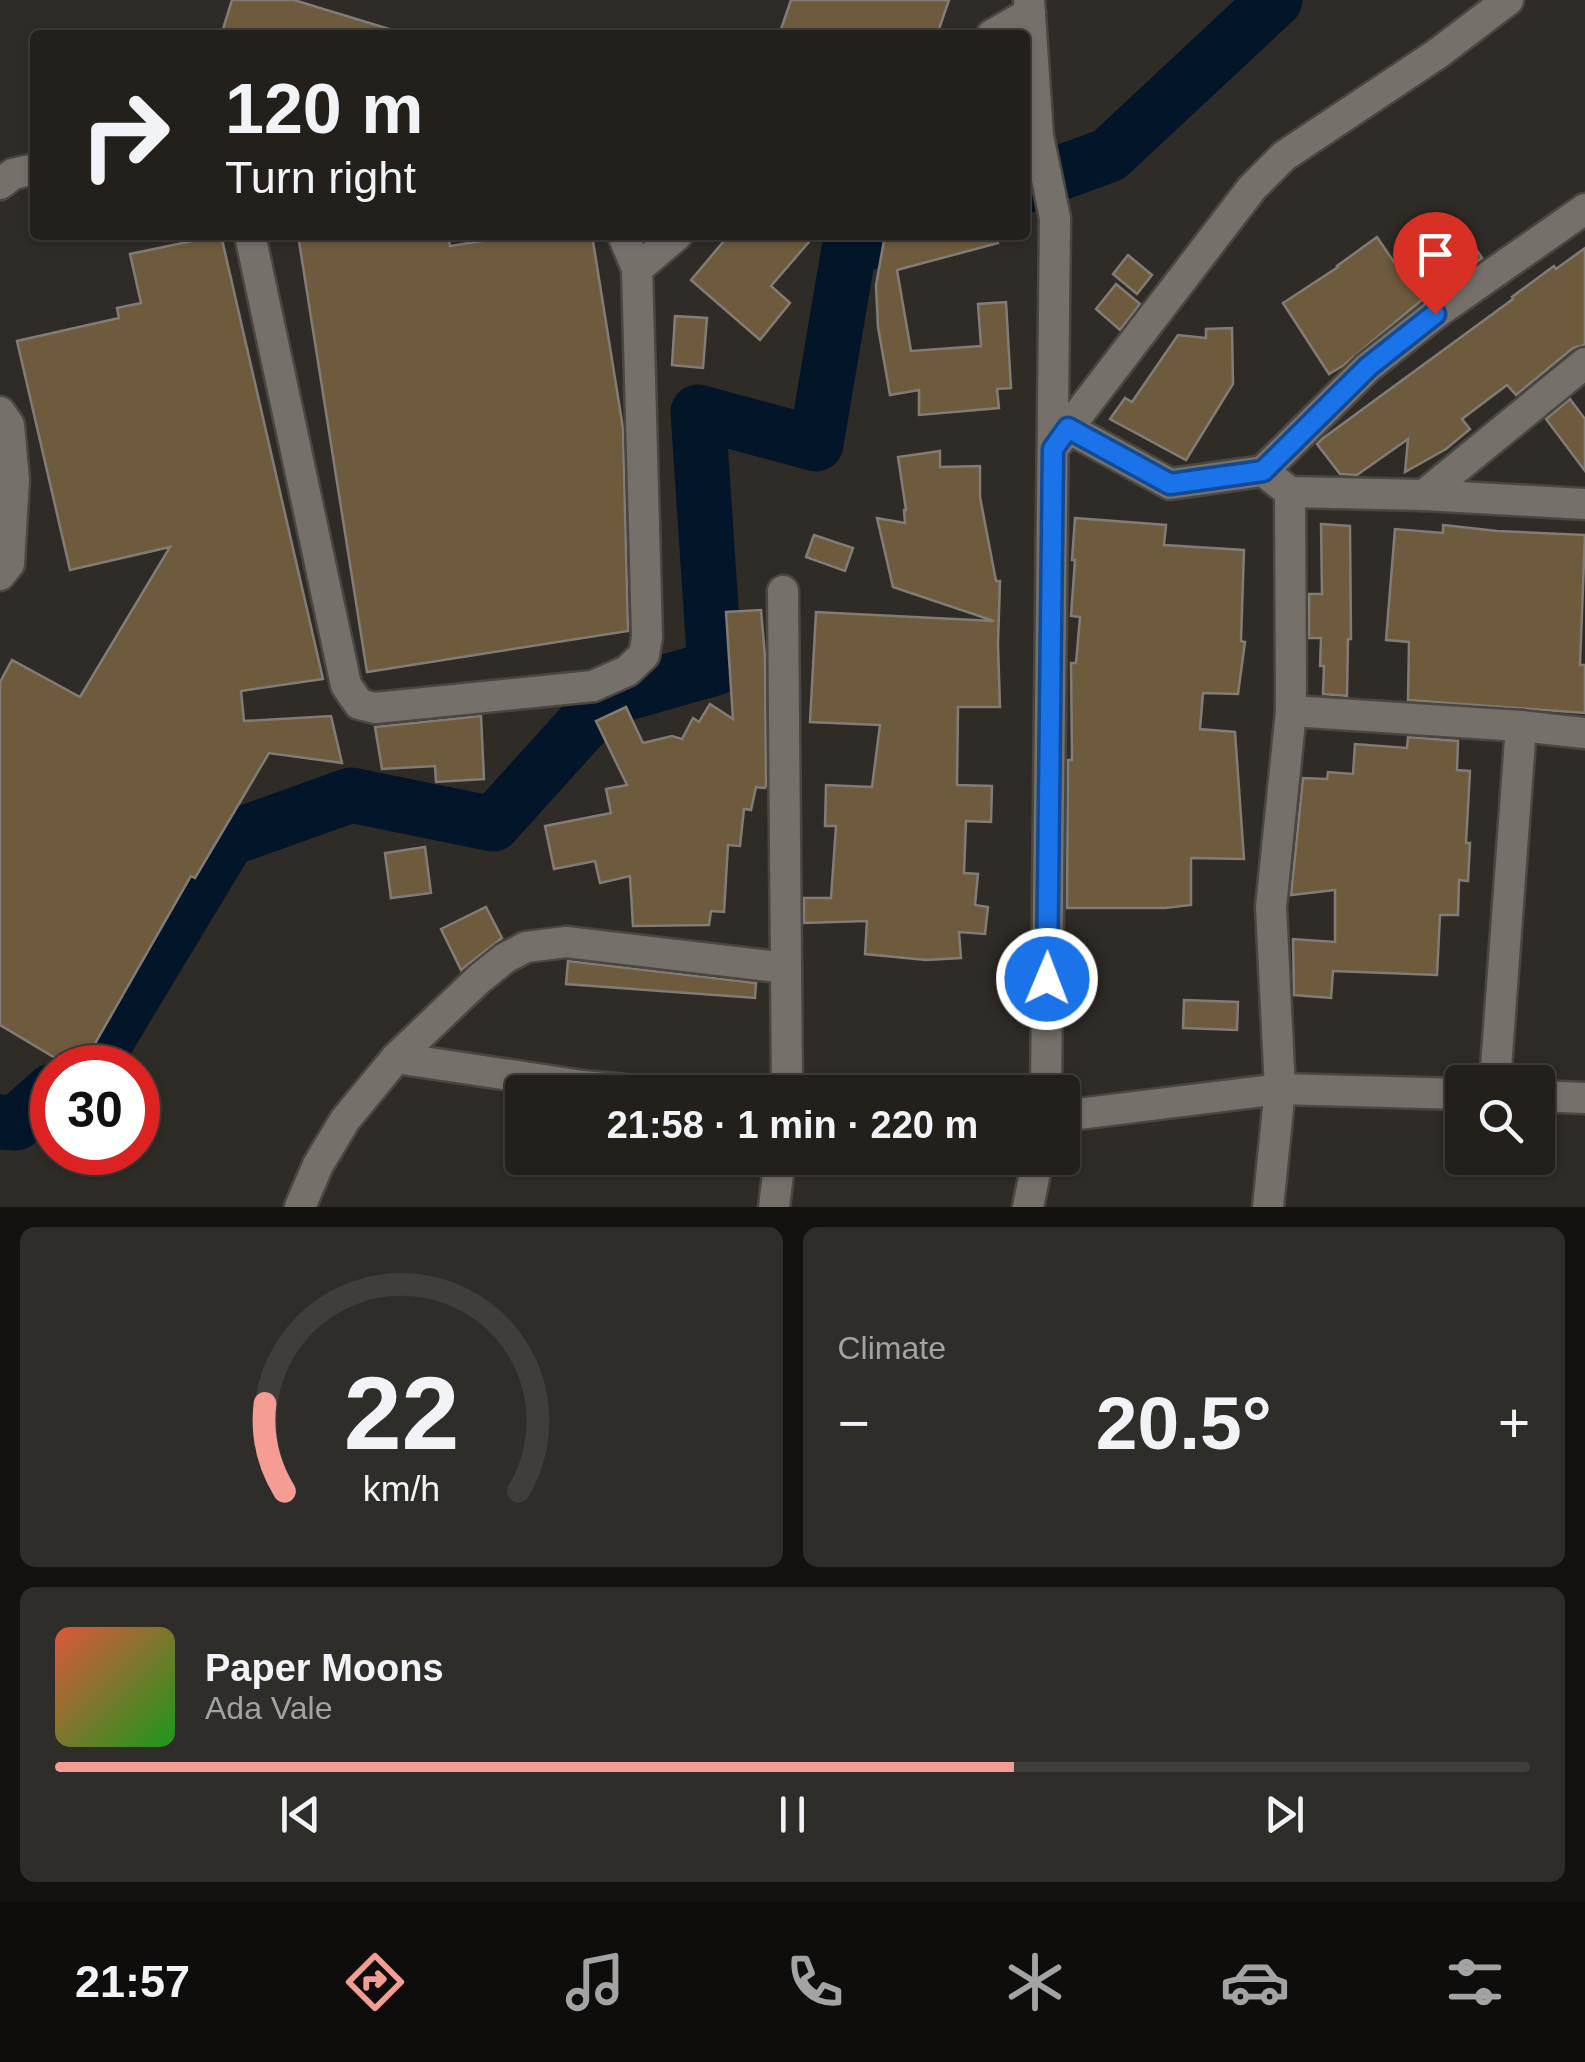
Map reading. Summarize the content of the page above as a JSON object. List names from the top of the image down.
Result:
{
  "page": {
    "turn": ["120 m", "Turn right"],
    "limit": "30",
    "trip": "21:58 · 1 min · 220 m",
    "tile": "Climate",
    "heat": ["−", "20.5°", "+"],
    "song": ["Paper Moons", "Ada Vale"],
    "tabs": "21:57",
    "gauge": ["22", "km/h"]
  }
}
